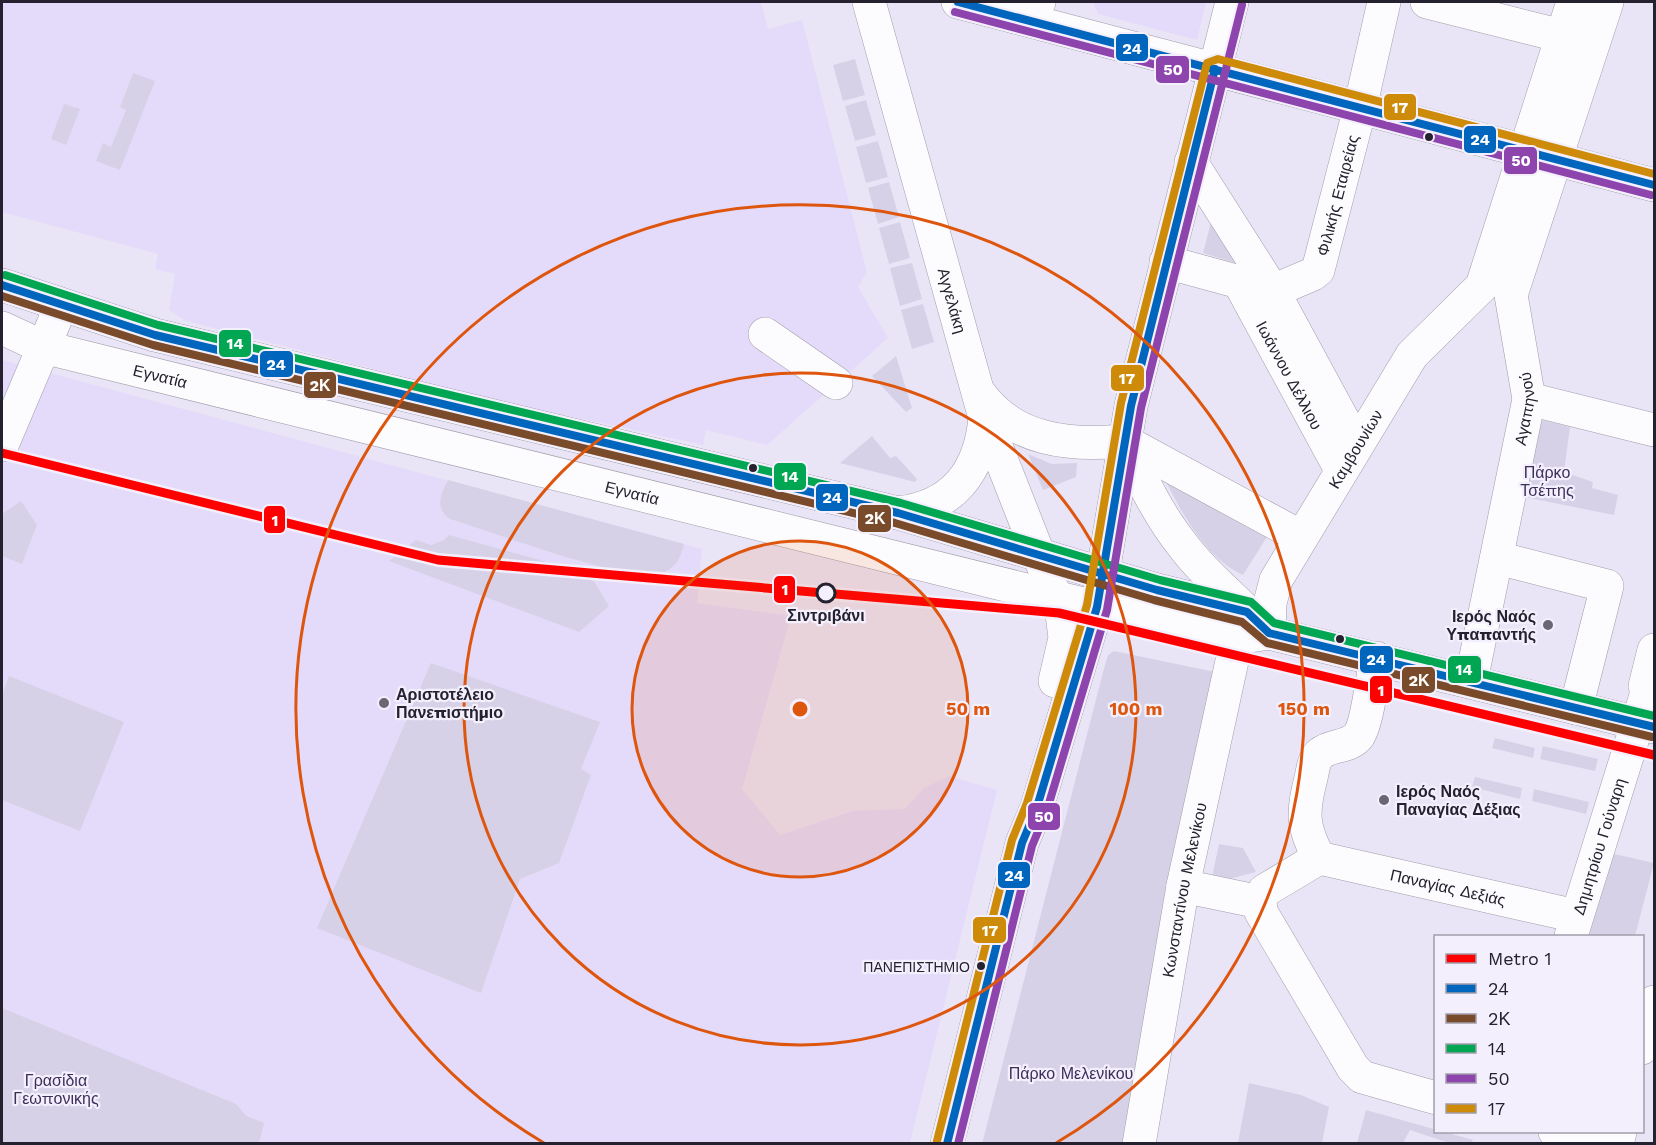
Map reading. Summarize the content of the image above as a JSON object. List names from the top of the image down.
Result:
{
  "streets": {
    "main road": [
      "Φιλικής Εταιρείας",
      "Αγγελάκη",
      "Εγνατία",
      "Ιωάννου Δέλλιου",
      "Αγαπηνού",
      "Καμβουνίων",
      "Δημητρίου Γούναρη",
      "Παναγίας Δεξιάς",
      "Κωνσταντίνου Μελενίκου"
    ]
  },
  "crossings": [
    ["Φιλικής Εταιρείας", "Ιωάννου Δέλλιου"],
    ["Αγγελάκη", "Εγνατία"],
    ["Εγνατία", "Αγαπηνού"],
    ["Εγνατία", "Καμβουνίων"],
    ["Εγνατία", "Δημητρίου Γούναρη"],
    ["Εγνατία", "Κωνσταντίνου Μελενίκου"],
    ["Ιωάννου Δέλλιου", "Καμβουνίων"],
    ["Αγαπηνού", "Καμβουνίων"],
    ["Καμβουνίων", "Κωνσταντίνου Μελενίκου"],
    ["Δημητρίου Γούναρη", "Παναγίας Δεξιάς"]
  ],
  "parks": ["Πάρκο Τσέπης", "Πάρκο Μελενίκου", "Γρασίδια Γεωπονικής"],
  "places": [
    "Σιντριβάνι",
    "Ιερός Ναός Υπαπαντής",
    "Αριστοτέλειο Πανεπιστήμιο",
    "Ιερός Ναός Παναγίας Δέξιας",
    "ΠΑΝΕΠΙΣΤΗΜΙΟ"
  ],
  "lines": [
    "transit line 24",
    "transit line 50",
    "transit line 17",
    "transit line 14",
    "transit line 2Κ",
    "metro line 1"
  ],
  "legend": [
    "Metro 1",
    "24",
    "2Κ",
    "14",
    "50",
    "17"
  ],
  "rings": ["50 m", "100 m", "150 m"]
}
